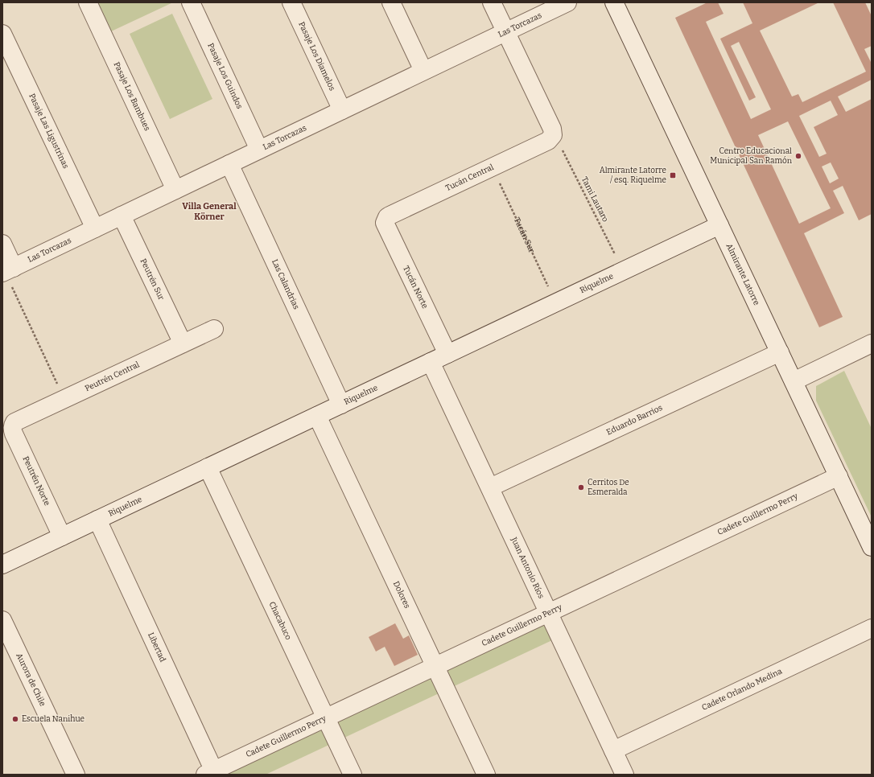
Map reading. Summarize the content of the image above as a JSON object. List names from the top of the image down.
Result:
{
  "streets": {
    "street": [
      "Las Torcazas",
      "Pasaje Los Diamelos",
      "Pasaje Los Guindos",
      "Pasaje Los Bambues",
      "Pasaje Las Ligustrinas",
      "Tucán Central",
      "Almirante Latorre",
      "Peutrén Sur",
      "Riquelme",
      "Las Calandrias",
      "Tucán Norte",
      "Peutrén Central",
      "Eduardo Barrios",
      "Peutrén Norte",
      "Cadete Guillermo Perry",
      "Juan Antonio Ríos",
      "Dolores",
      "Chacabuco",
      "Libertad",
      "Aurora de Chile",
      "Cadete Orlando Medina"
    ],
    "path": ["Tami Lautaro", "Tucán Sur"]
  },
  "crossings": [
    ["Las Torcazas", "Pasaje Los Diamelos"],
    ["Las Torcazas", "Pasaje Los Guindos"],
    ["Las Torcazas", "Pasaje Los Bambues"],
    ["Las Torcazas", "Pasaje Las Ligustrinas"],
    ["Las Torcazas", "Peutrén Sur"],
    ["Las Torcazas", "Las Calandrias"],
    ["Tucán Central", "Tami Lautaro"],
    ["Tucán Central", "Tucán Sur"],
    ["Tucán Central", "Tucán Norte"],
    ["Tami Lautaro", "Riquelme"],
    ["Tucán Sur", "Riquelme"],
    ["Almirante Latorre", "Riquelme"],
    ["Almirante Latorre", "Eduardo Barrios"],
    ["Almirante Latorre", "Cadete Guillermo Perry"],
    ["Peutrén Sur", "Peutrén Central"],
    ["Riquelme", "Las Calandrias"],
    ["Riquelme", "Tucán Norte"],
    ["Riquelme", "Peutrén Norte"],
    ["Riquelme", "Juan Antonio Ríos"],
    ["Riquelme", "Dolores"],
    ["Riquelme", "Chacabuco"],
    ["Riquelme", "Libertad"],
    ["Peutrén Central", "Peutrén Norte"],
    ["Eduardo Barrios", "Juan Antonio Ríos"],
    ["Cadete Guillermo Perry", "Juan Antonio Ríos"],
    ["Cadete Guillermo Perry", "Dolores"],
    ["Cadete Guillermo Perry", "Chacabuco"],
    ["Cadete Guillermo Perry", "Libertad"],
    ["Juan Antonio Ríos", "Cadete Orlando Medina"]
  ],
  "districts": ["Villa General Körner"],
  "places": {
    "other": ["Centro Educacional Municipal San Ramón", "Cerritos De Esmeralda", "Escuela Nanihue"],
    "transit": ["Almirante Latorre / esq. Riquelme"]
  }
}
